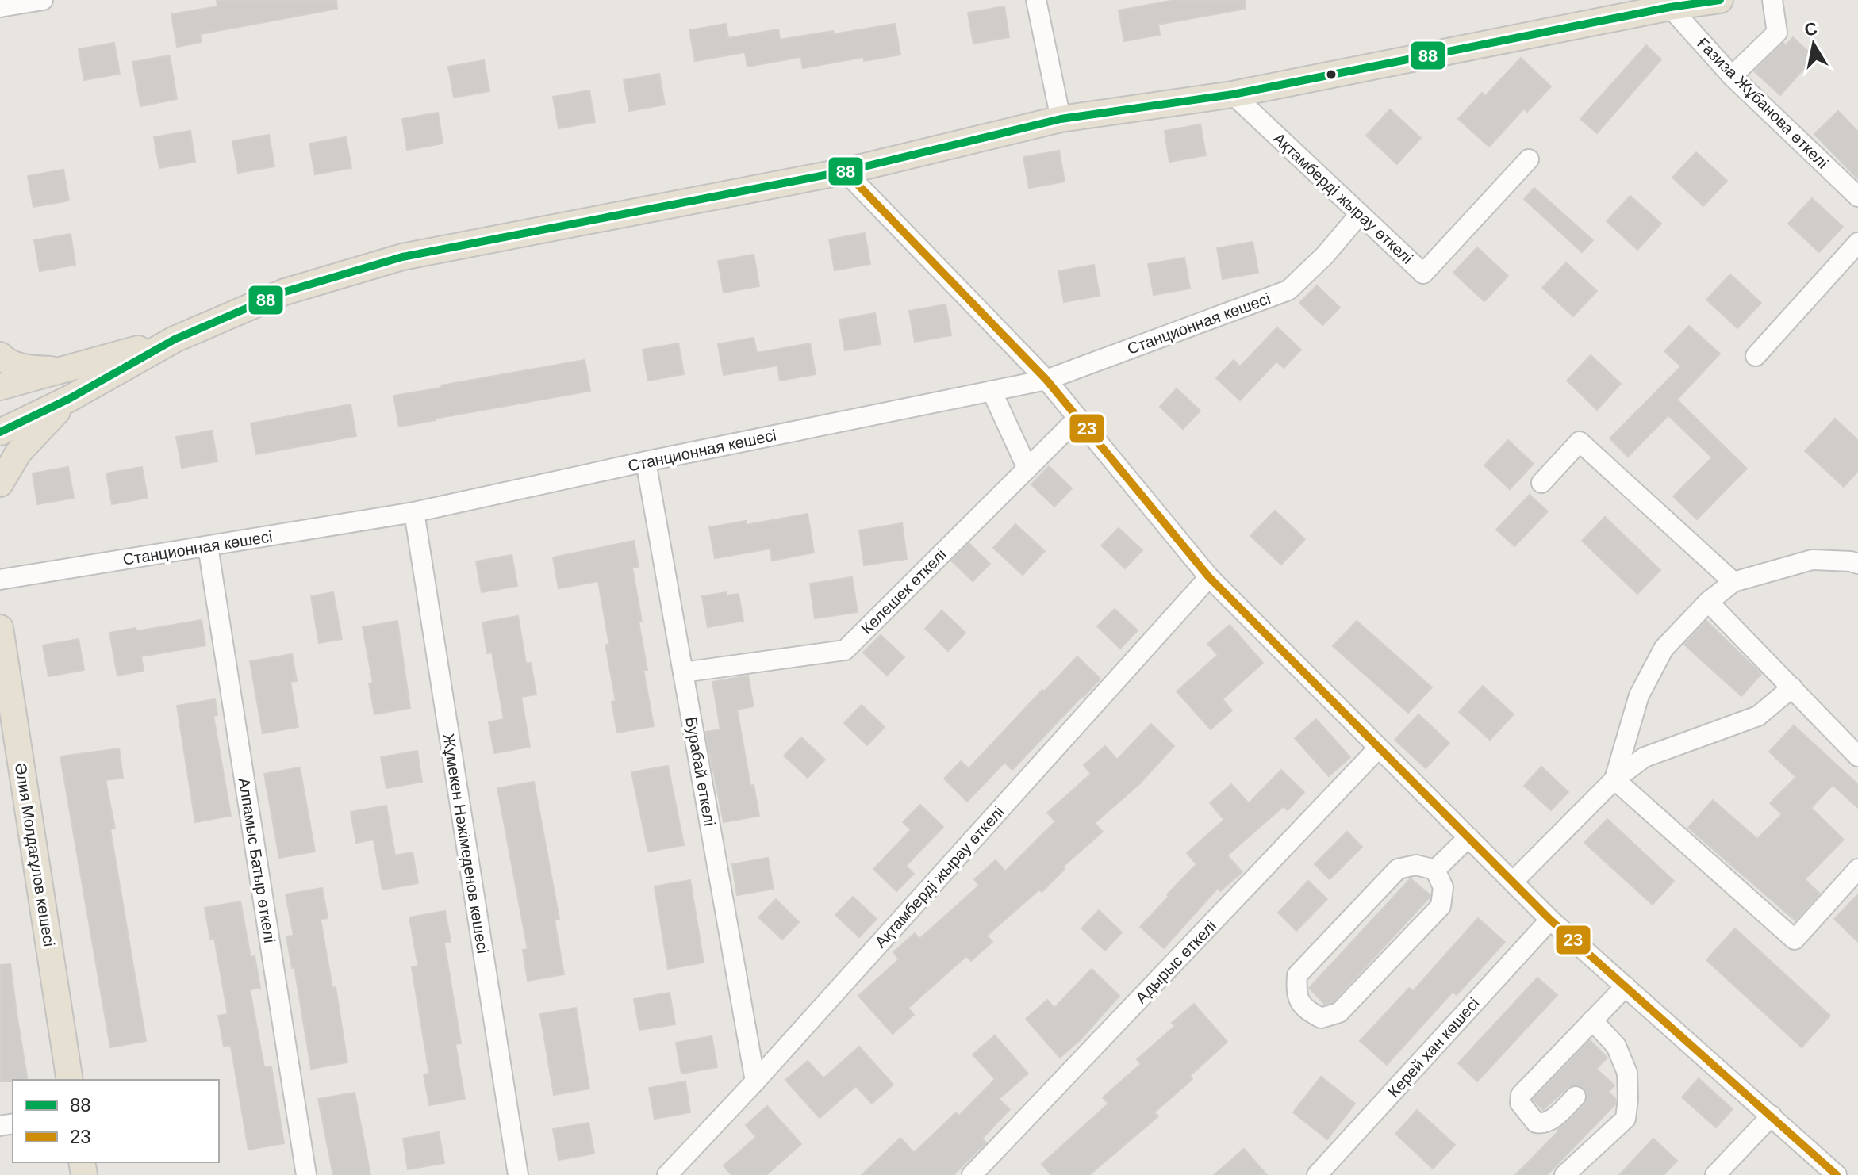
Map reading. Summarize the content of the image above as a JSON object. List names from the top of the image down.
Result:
{
  "streets": {
    "main road": ["Әлия Молдағұлов көшесі"],
    "street": [
      "Ғазиза Жұбанова өткелі",
      "Ақтамберді жырау өткелі",
      "Станционная көшесі",
      "Келешек өткелі",
      "Бурабай өткелі",
      "Жұмекен Нәжімеденов көшесі",
      "Алпамыс Батыр өткелі",
      "Адырыс өткелі",
      "Керей хан көшесі"
    ]
  },
  "crossings": [
    ["Ақтамберді жырау өткелі", "Станционная көшесі"],
    ["Ақтамберді жырау өткелі", "Бурабай өткелі"],
    ["Станционная көшесі", "Бурабай өткелі"],
    ["Станционная көшесі", "Жұмекен Нәжімеденов көшесі"],
    ["Станционная көшесі", "Алпамыс Батыр өткелі"],
    ["Келешек өткелі", "Бурабай өткелі"]
  ],
  "lines": ["transit line 88", "transit line 23"],
  "legend": ["88", "23"],
  "north": "top"
}
